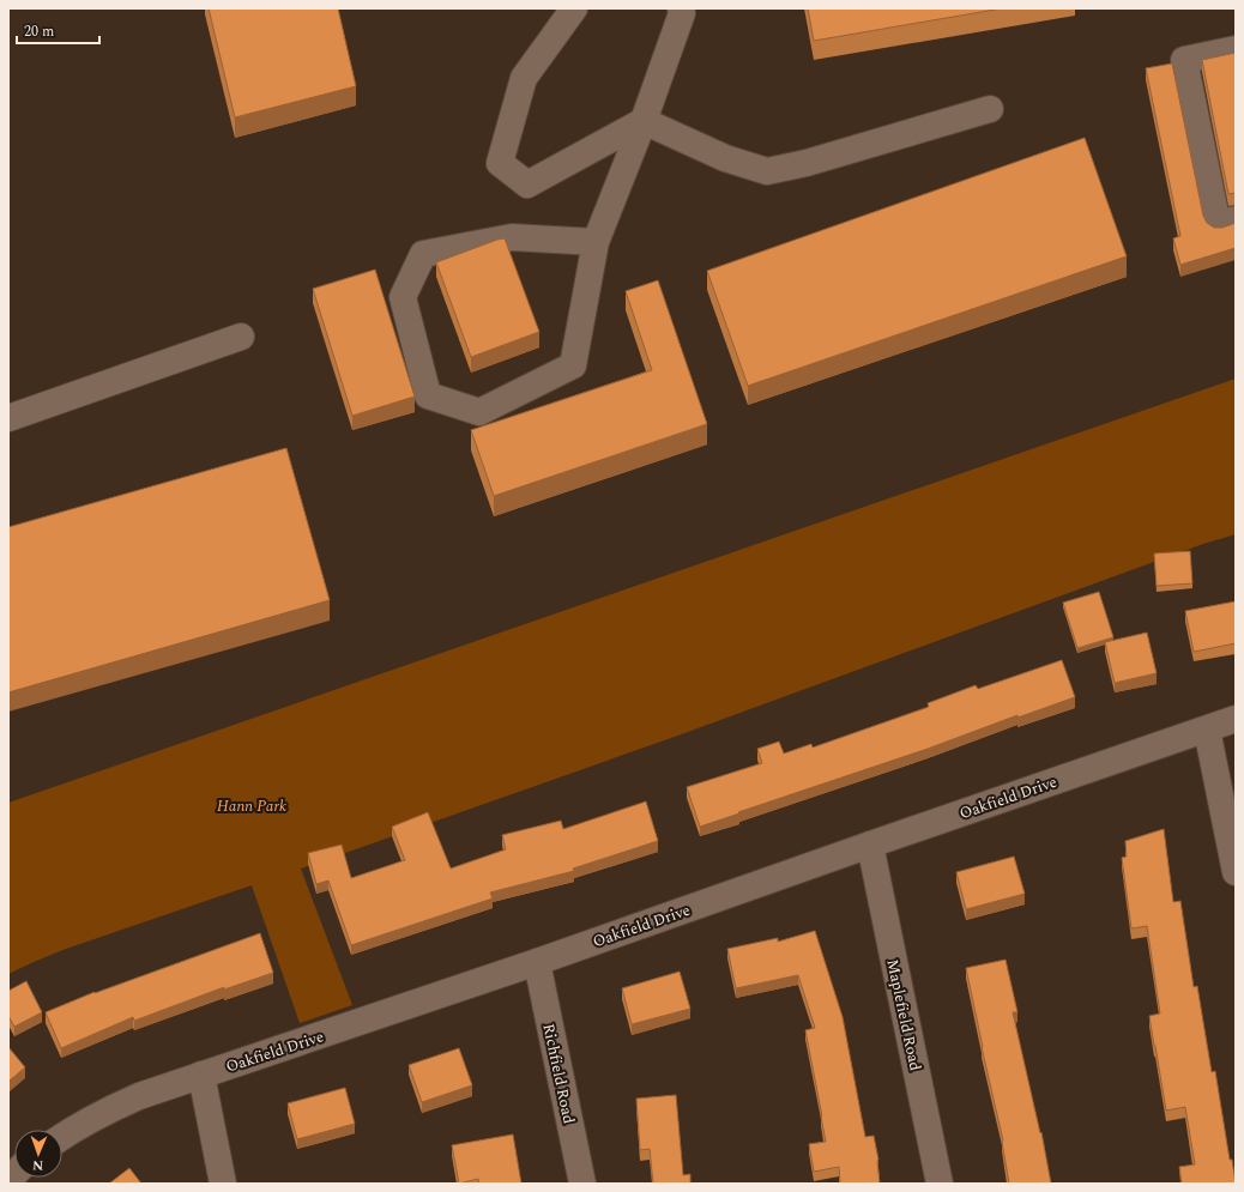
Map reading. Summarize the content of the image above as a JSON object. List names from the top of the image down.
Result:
{
  "streets": {
    "street": ["Oakfield Drive", "Maplefield Road", "Richfield Road"]
  },
  "crossings": [
    ["Oakfield Drive", "Maplefield Road"],
    ["Oakfield Drive", "Richfield Road"]
  ],
  "parks": ["Hann Park"],
  "scale_bar": "20 m",
  "north": "bottom"
}
